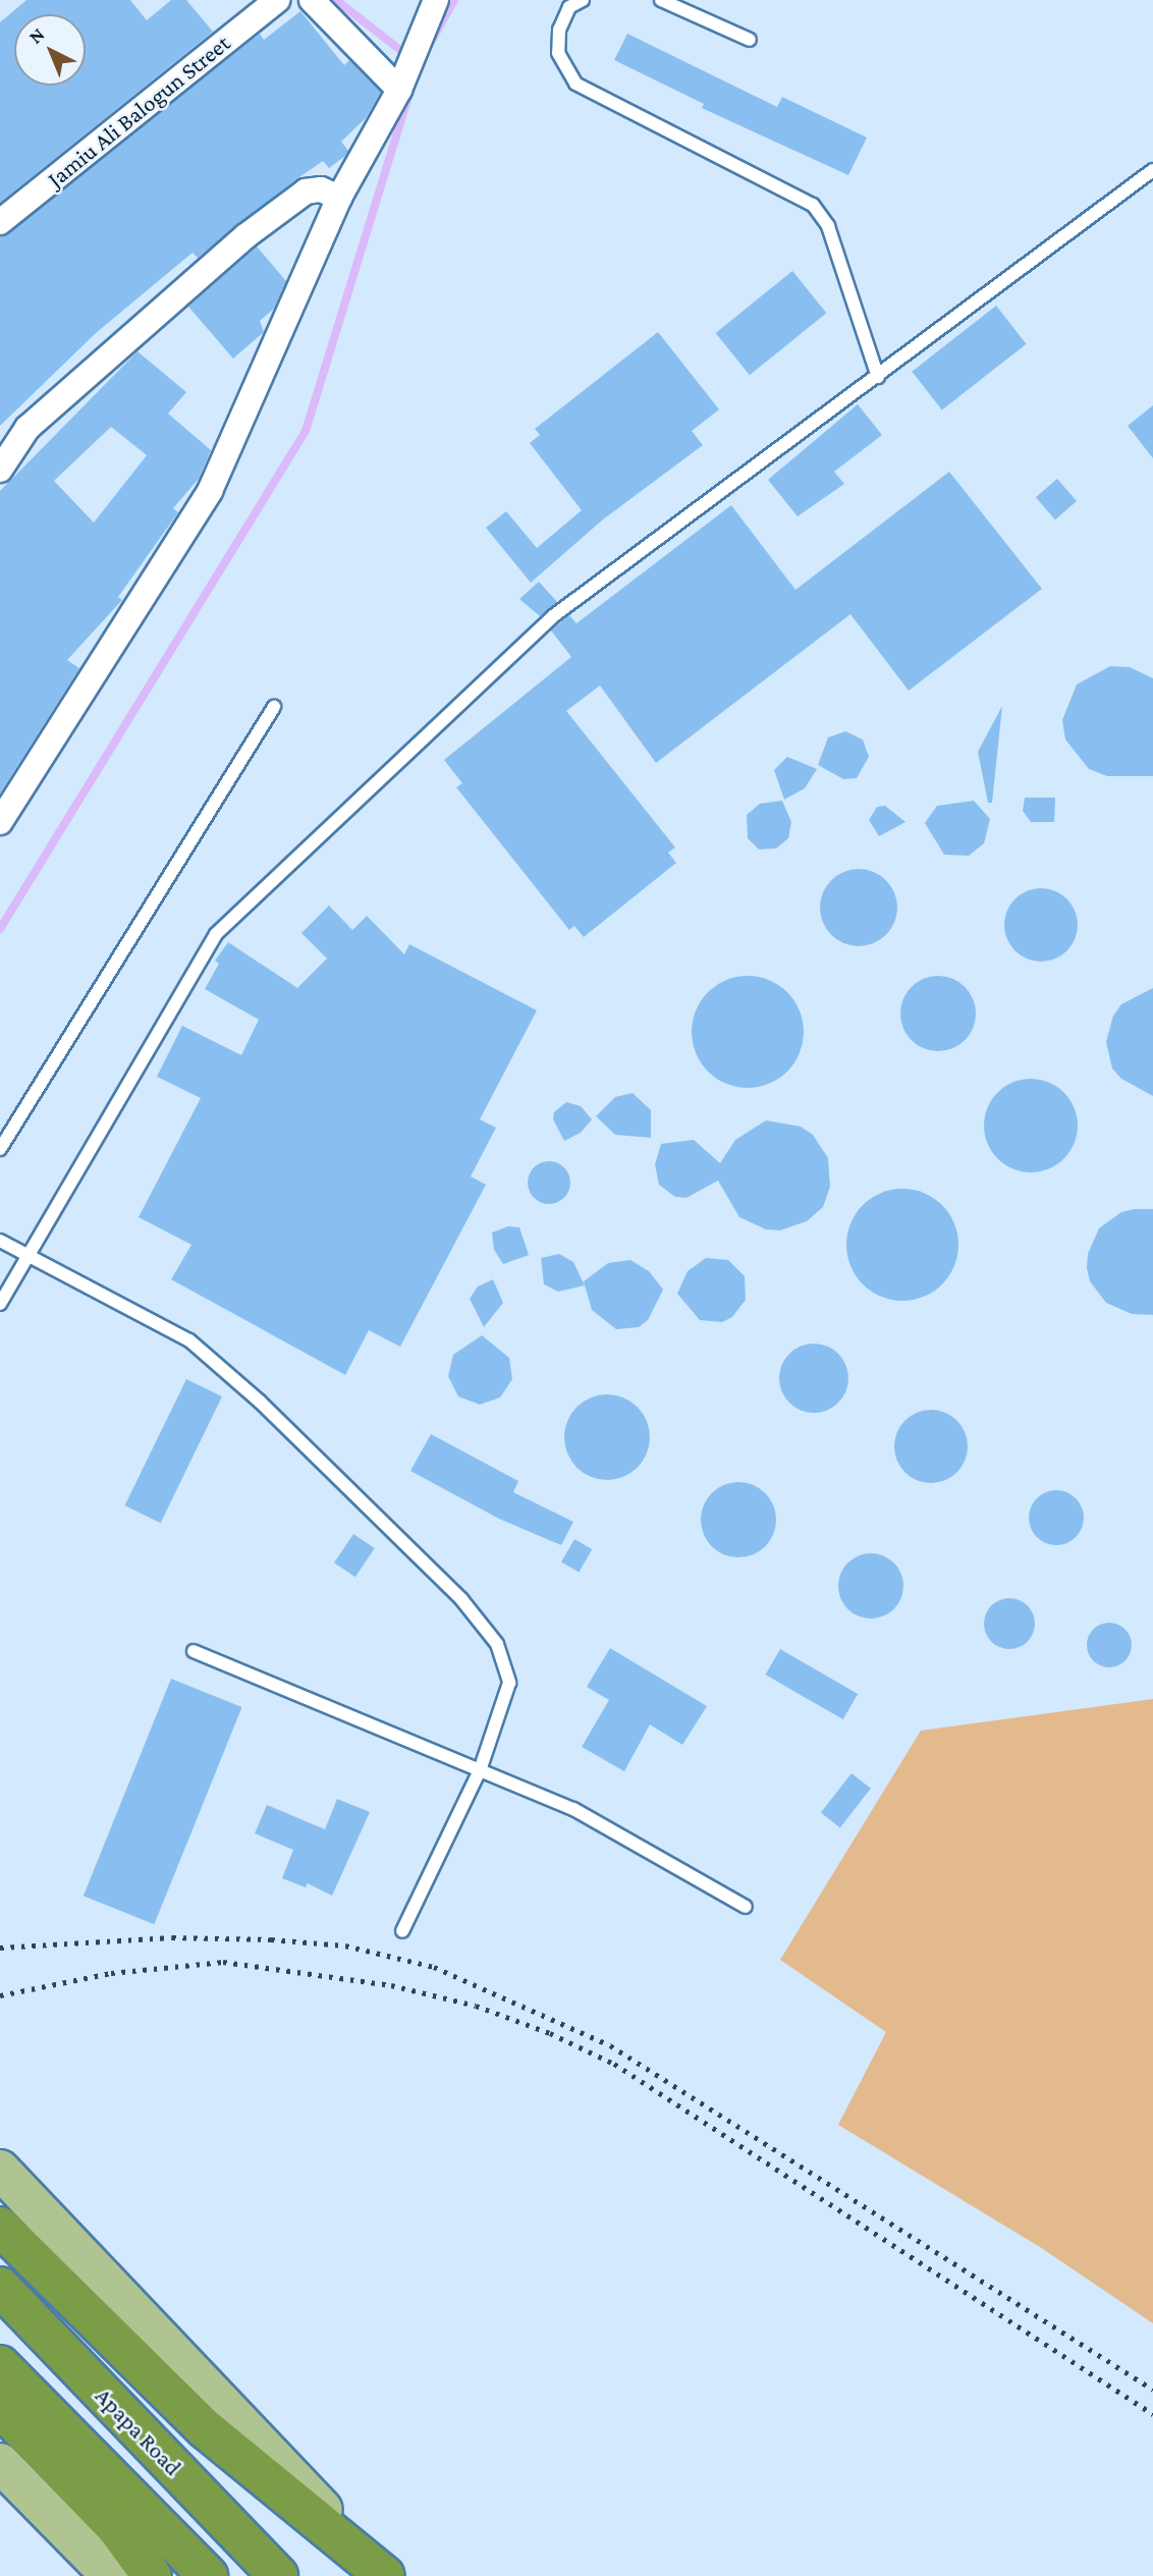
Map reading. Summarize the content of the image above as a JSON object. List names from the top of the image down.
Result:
{
  "streets": {
    "highway": ["Apapa Road"],
    "street": ["Jamiu Ali Balogun Street"]
  },
  "north": "top left"
}
